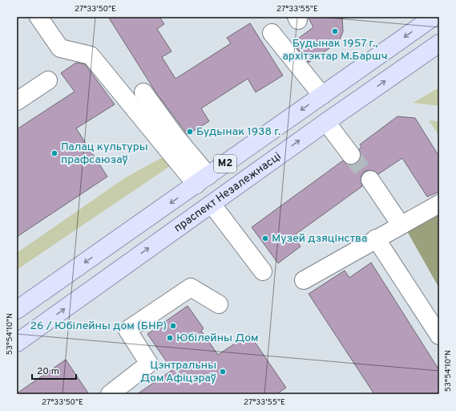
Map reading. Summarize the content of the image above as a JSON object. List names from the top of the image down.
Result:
{
  "streets": {
    "main road": ["М2", "праспект Незалежнасці"]
  },
  "places": [
    "Будынак 1957 г., архітэктар М.Баршч",
    "Будынак 1938 г.",
    "Палац культуры прафсаюзаў",
    "Музей дзяцінства",
    "26 / Юбілейны дом (БНР)",
    "Юбілейны Дом",
    "Цэнтральны Дом Афіцэраў"
  ],
  "scale_bar": "20 m",
  "coordinates": ["27°33'50\"E", "27°33'55\"E", "53°54'10\"N"]
}
